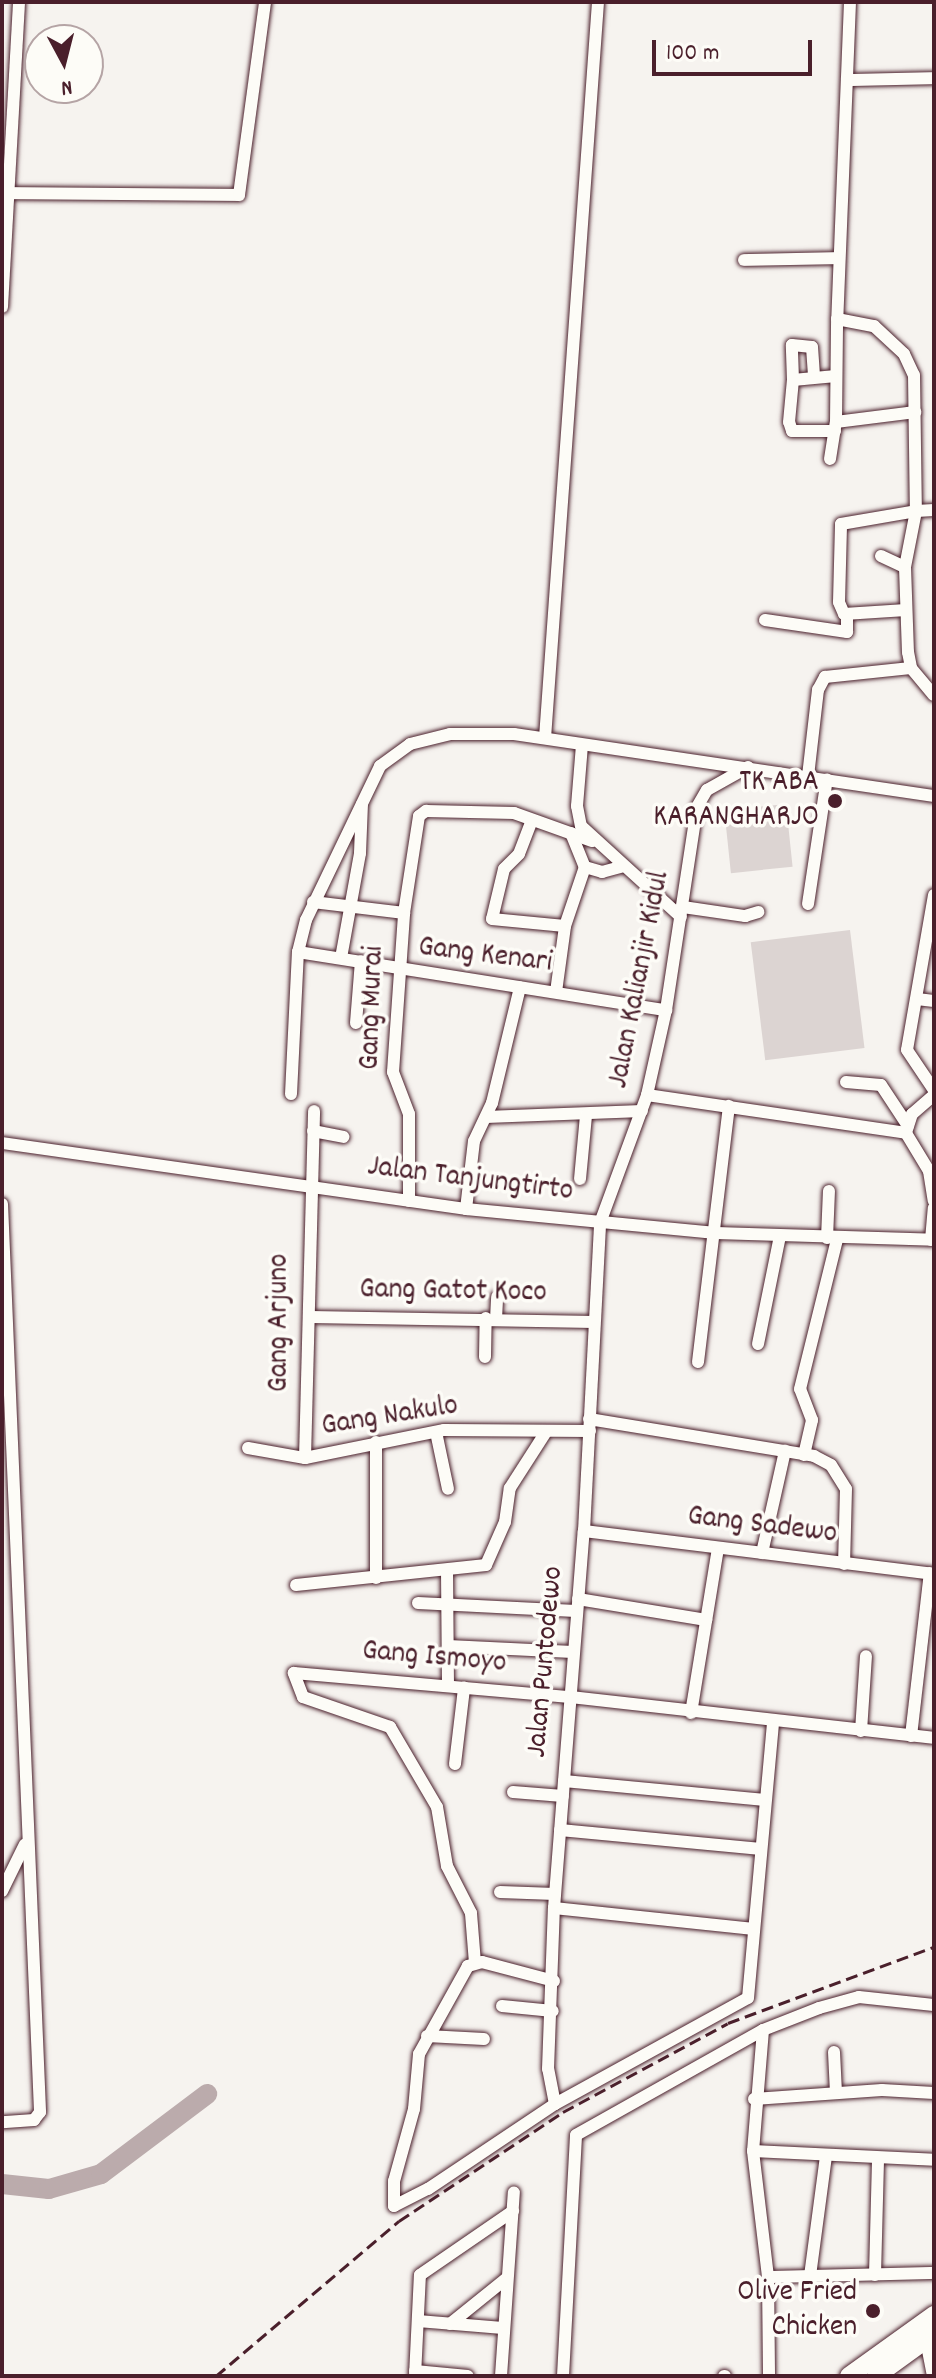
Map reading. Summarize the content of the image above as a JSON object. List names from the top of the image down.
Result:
{
  "streets": {
    "street": [
      "Gang Kenari",
      "Jalan Kalianjir Kidul",
      "Gang Murai",
      "Jalan Tanjungtirto",
      "Gang Gatot Koco",
      "Gang Arjuno",
      "Gang Nakulo",
      "Gang Sadewo",
      "Gang Ismoyo",
      "Jalan Puntodewo"
    ]
  },
  "crossings": [
    ["Gang Kenari", "Jalan Kalianjir Kidul"],
    ["Gang Kenari", "Gang Murai"],
    ["Jalan Kalianjir Kidul", "Jalan Tanjungtirto"],
    ["Jalan Kalianjir Kidul", "Jalan Puntodewo"],
    ["Gang Murai", "Jalan Tanjungtirto"],
    ["Jalan Tanjungtirto", "Gang Arjuno"],
    ["Jalan Tanjungtirto", "Jalan Puntodewo"],
    ["Gang Gatot Koco", "Gang Arjuno"],
    ["Gang Gatot Koco", "Jalan Puntodewo"],
    ["Gang Arjuno", "Gang Nakulo"],
    ["Gang Nakulo", "Gang Sadewo"],
    ["Gang Nakulo", "Jalan Puntodewo"],
    ["Gang Sadewo", "Jalan Puntodewo"],
    ["Gang Ismoyo", "Jalan Puntodewo"]
  ],
  "places": ["TK ABA KARANGHARJO", "Olive Fried Chicken"],
  "scale_bar": "100 m",
  "north": "bottom"
}
